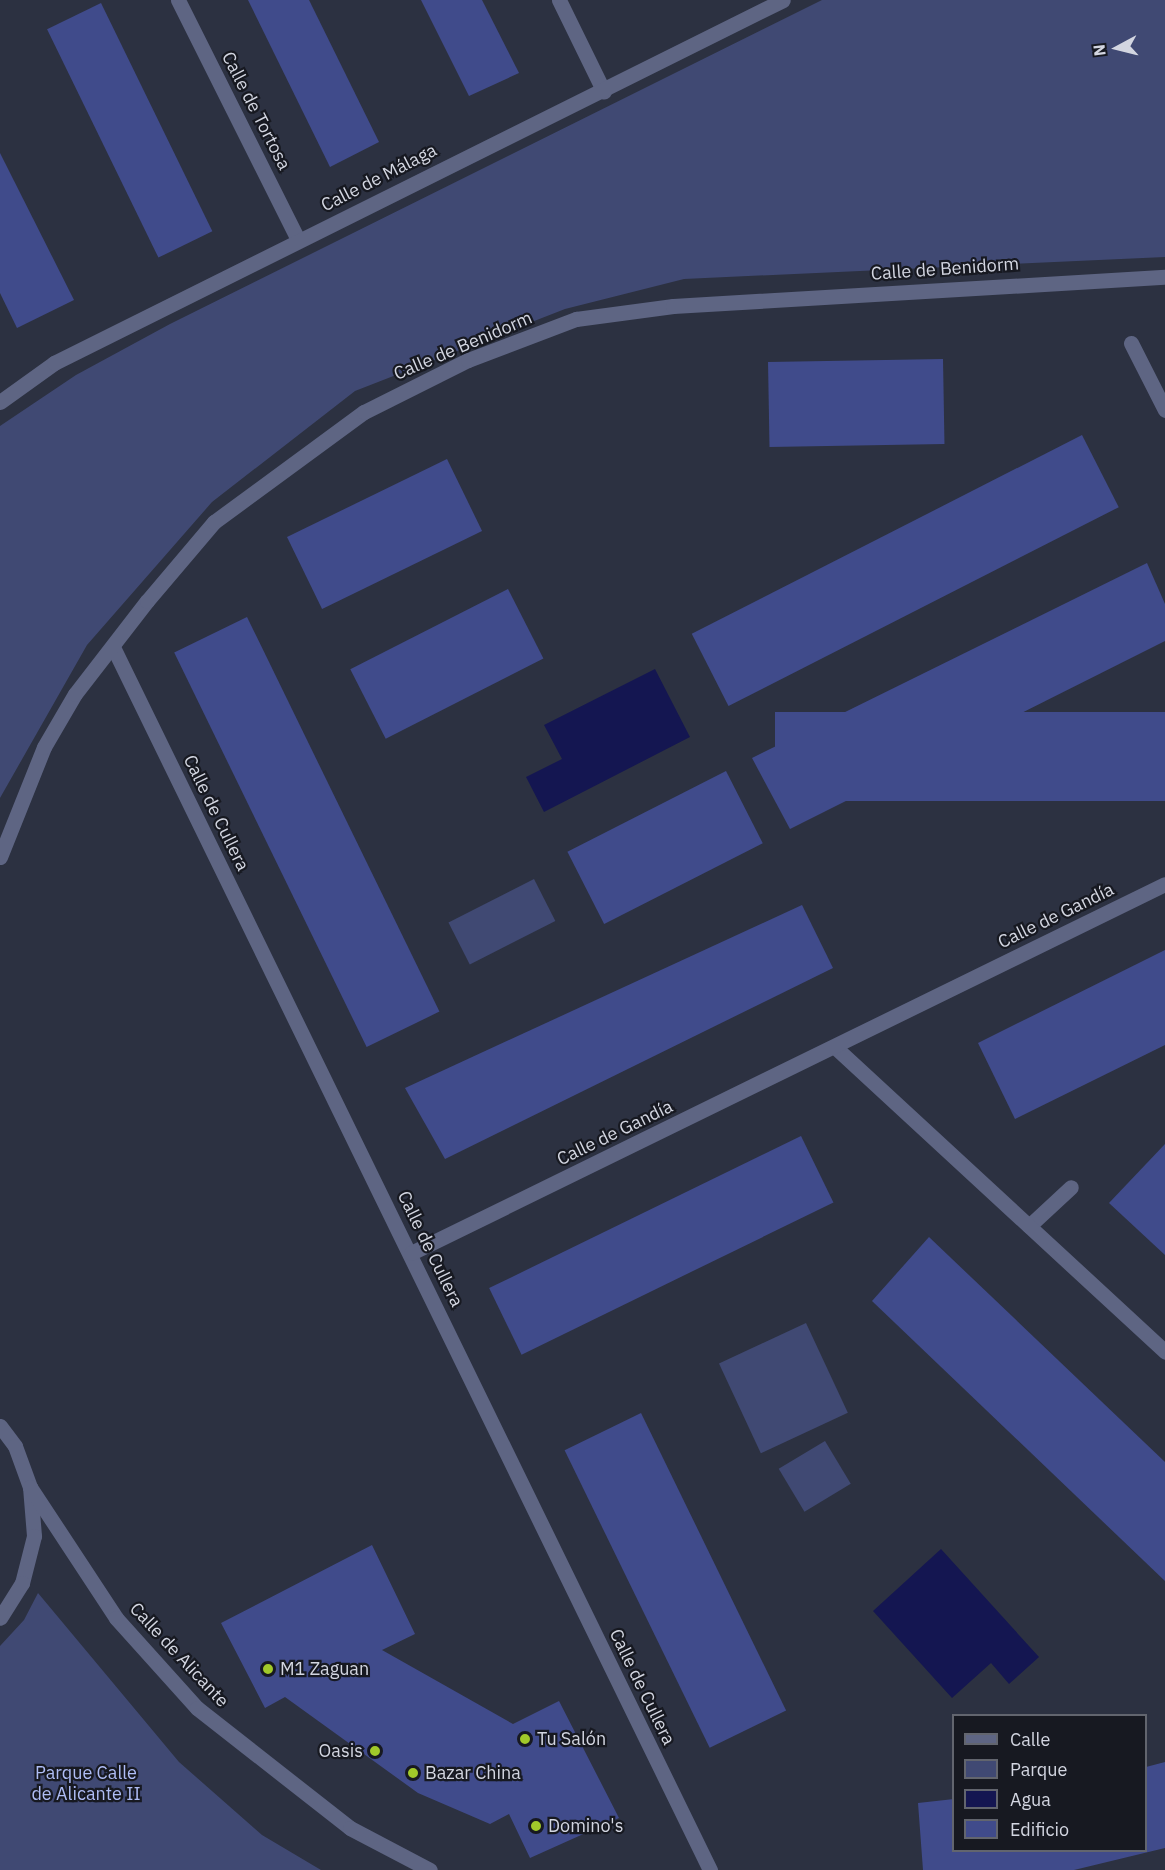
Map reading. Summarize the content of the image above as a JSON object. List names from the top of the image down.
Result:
{
  "streets": {
    "street": [
      "Calle de Tortosa",
      "Calle de Málaga",
      "Calle de Benidorm",
      "Calle de Cullera",
      "Calle de Gandía",
      "Calle de Alicante"
    ]
  },
  "crossings": [
    ["Calle de Tortosa", "Calle de Málaga"],
    ["Calle de Benidorm", "Calle de Cullera"],
    ["Calle de Cullera", "Calle de Gandía"]
  ],
  "parks": ["Parque Calle de Alicante II"],
  "places": [
    "M1 Zaguan",
    "Tu Salón",
    "Oasis",
    "Bazar China",
    "Domino's"
  ],
  "legend": [
    "Calle",
    "Parque",
    "Agua",
    "Edificio"
  ],
  "north": "left"
}
